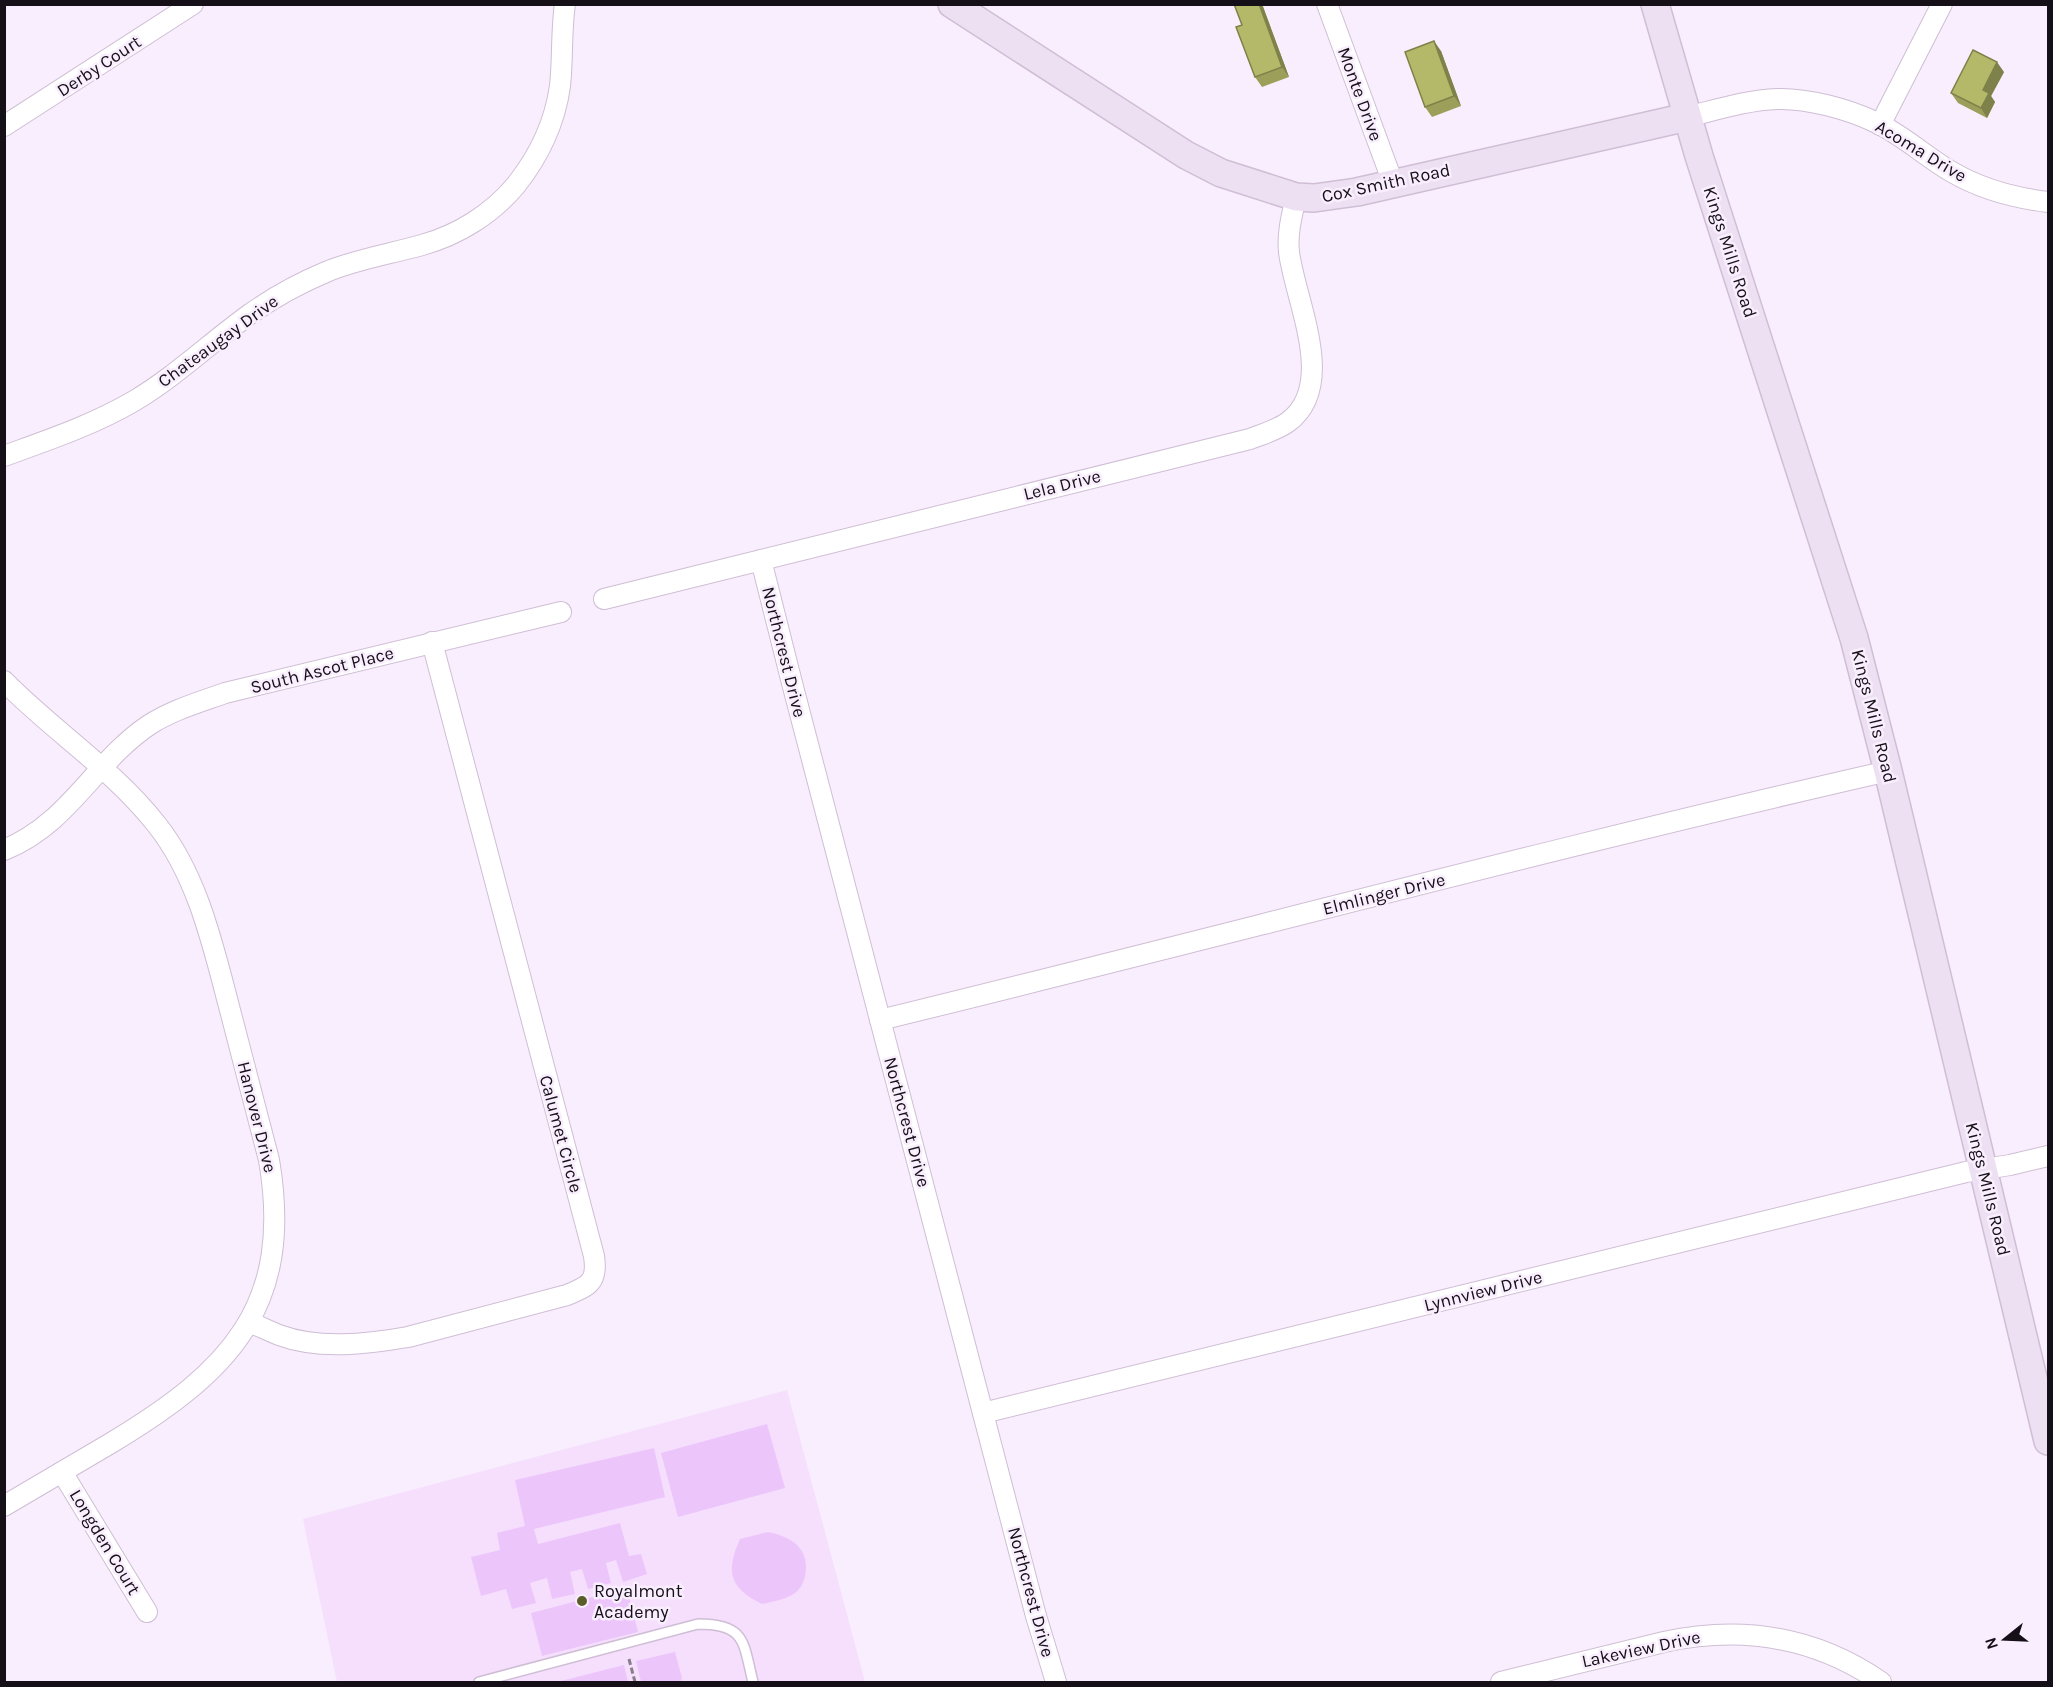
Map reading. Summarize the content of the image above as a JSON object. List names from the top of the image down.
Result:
{
  "streets": {
    "street": [
      "Derby Court",
      "Monte Drive",
      "Acoma Drive",
      "Cox Smith Road",
      "Kings Mills Road",
      "Chateaugay Drive",
      "Lela Drive",
      "Northcrest Drive",
      "South Ascot Place",
      "Elmlinger Drive",
      "Hanover Drive",
      "Calumet Circle",
      "Lynnview Drive",
      "Longden Court",
      "Lakeview Drive"
    ]
  },
  "crossings": [
    ["Monte Drive", "Cox Smith Road"],
    ["Acoma Drive", "Cox Smith Road"],
    ["Acoma Drive", "Kings Mills Road"],
    ["Cox Smith Road", "Kings Mills Road"],
    ["Cox Smith Road", "Lela Drive"],
    ["Kings Mills Road", "Elmlinger Drive"],
    ["Kings Mills Road", "Lynnview Drive"],
    ["Lela Drive", "Northcrest Drive"],
    ["Northcrest Drive", "Elmlinger Drive"],
    ["Northcrest Drive", "Lynnview Drive"],
    ["South Ascot Place", "Hanover Drive"],
    ["South Ascot Place", "Calumet Circle"],
    ["Hanover Drive", "Calumet Circle"],
    ["Hanover Drive", "Longden Court"]
  ],
  "places": ["Royalmont Academy"],
  "north": "left"
}
